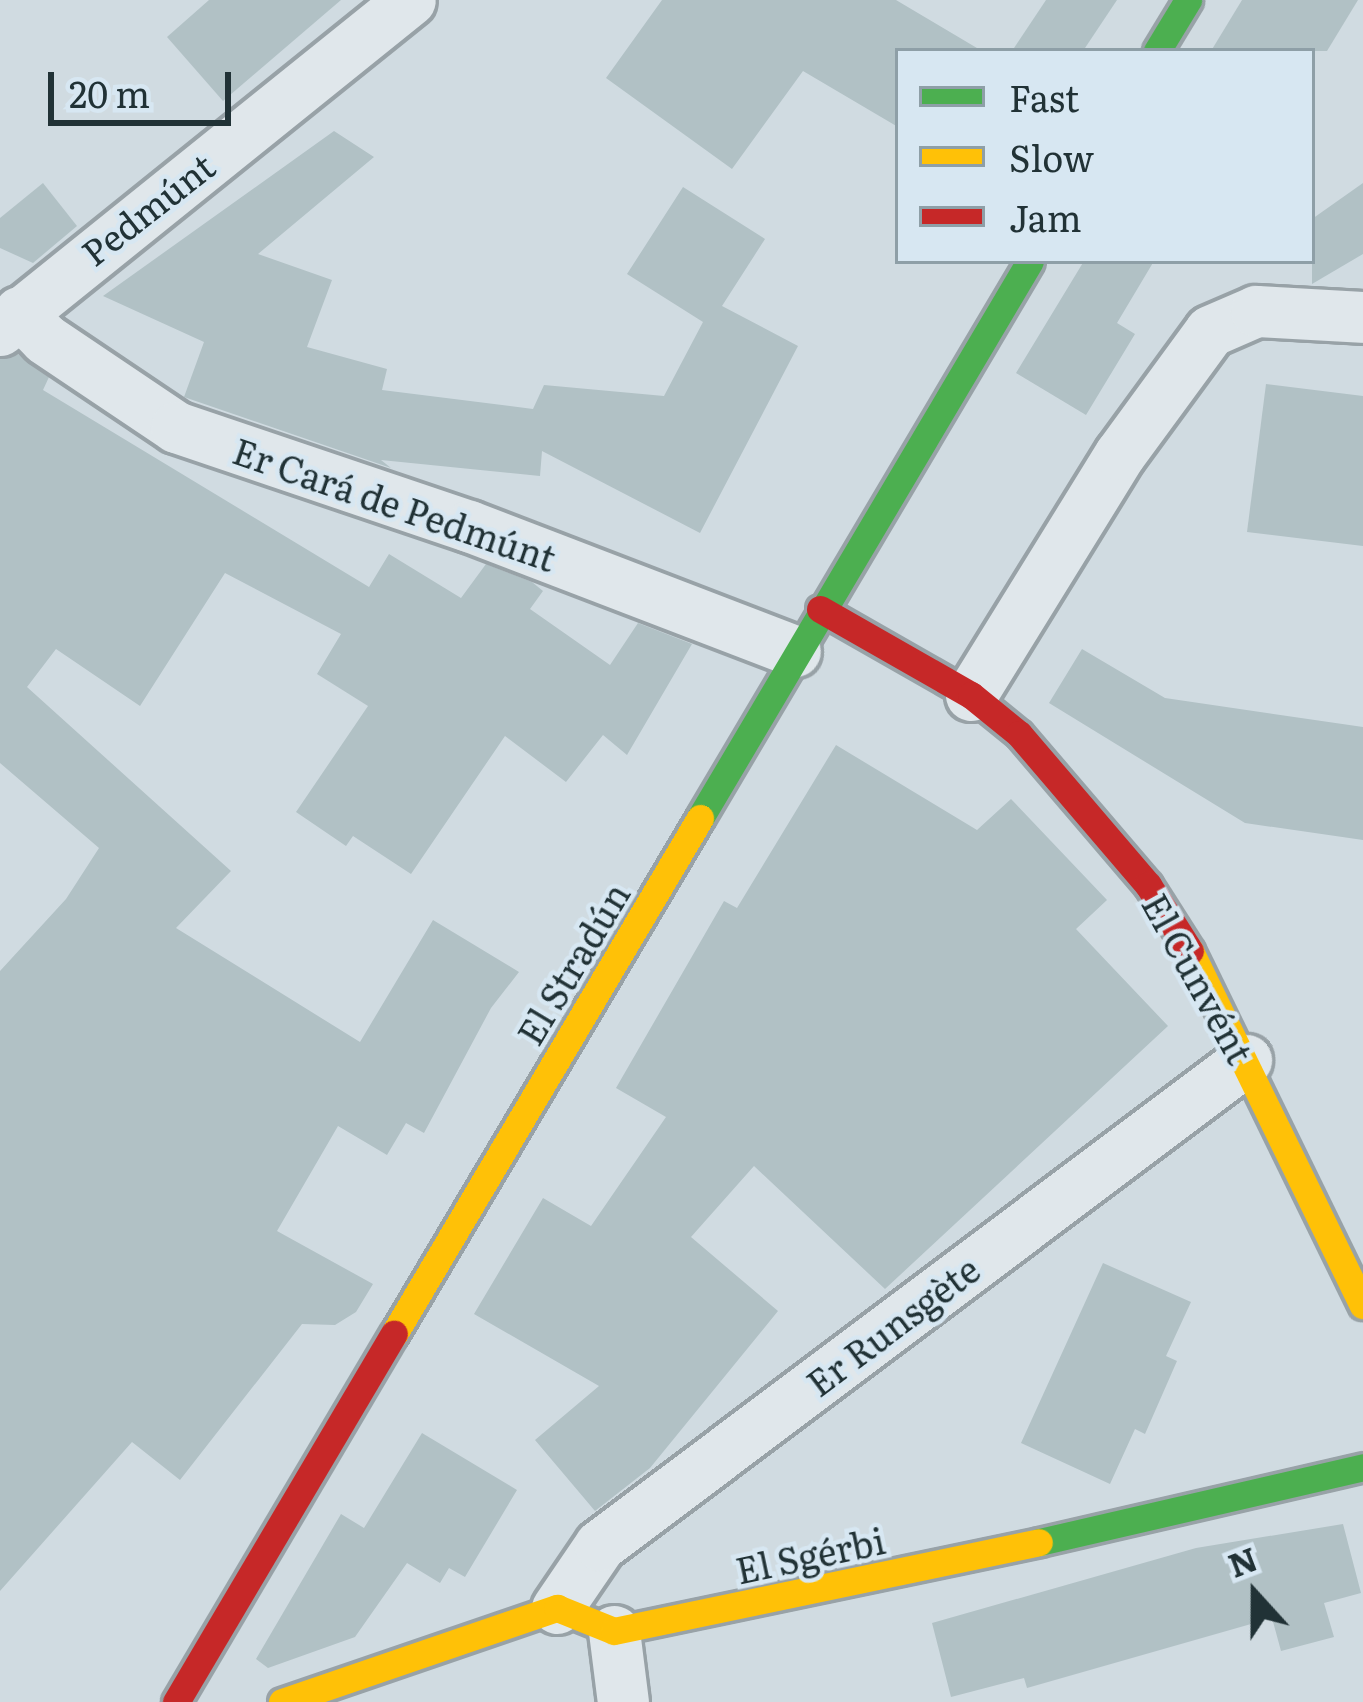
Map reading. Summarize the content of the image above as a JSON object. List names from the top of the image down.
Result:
{
  "streets": {
    "street": [
      "Pedmúnt",
      "Er Cará de Pedmúnt",
      "El Stradún",
      "El Cunvént",
      "Er Runsgète",
      "El Sgérbi"
    ]
  },
  "crossings": [
    ["Pedmúnt", "Er Cará de Pedmúnt"],
    ["Er Cará de Pedmúnt", "El Stradún"],
    ["Er Cará de Pedmúnt", "El Cunvént"],
    ["El Stradún", "El Cunvént"],
    ["El Cunvént", "Er Runsgète"]
  ],
  "legend": ["Fast", "Slow", "Jam"],
  "scale_bar": "20 m",
  "north": "top"
}
